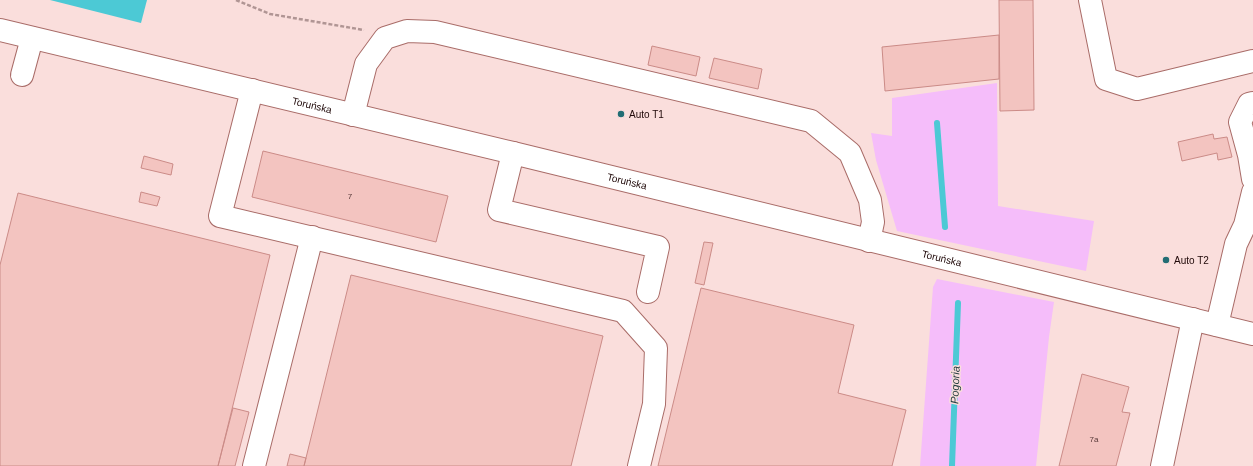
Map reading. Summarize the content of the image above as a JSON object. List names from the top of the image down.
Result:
{
  "streets": {
    "street": ["Toruńska"]
  },
  "water": ["Pogoria"],
  "places": ["Auto T1", "Auto T2"],
  "house_numbers": ["7", "7a"]
}
